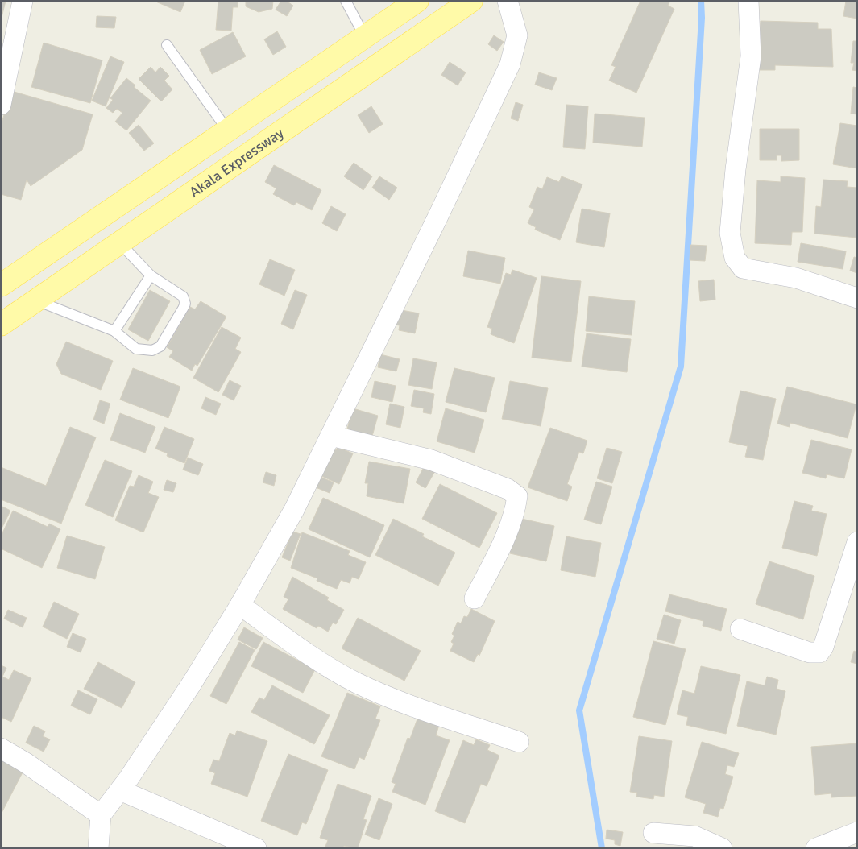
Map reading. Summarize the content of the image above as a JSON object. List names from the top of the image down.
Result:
{
  "streets": {
    "main road": ["Akala Expressway"]
  }
}
